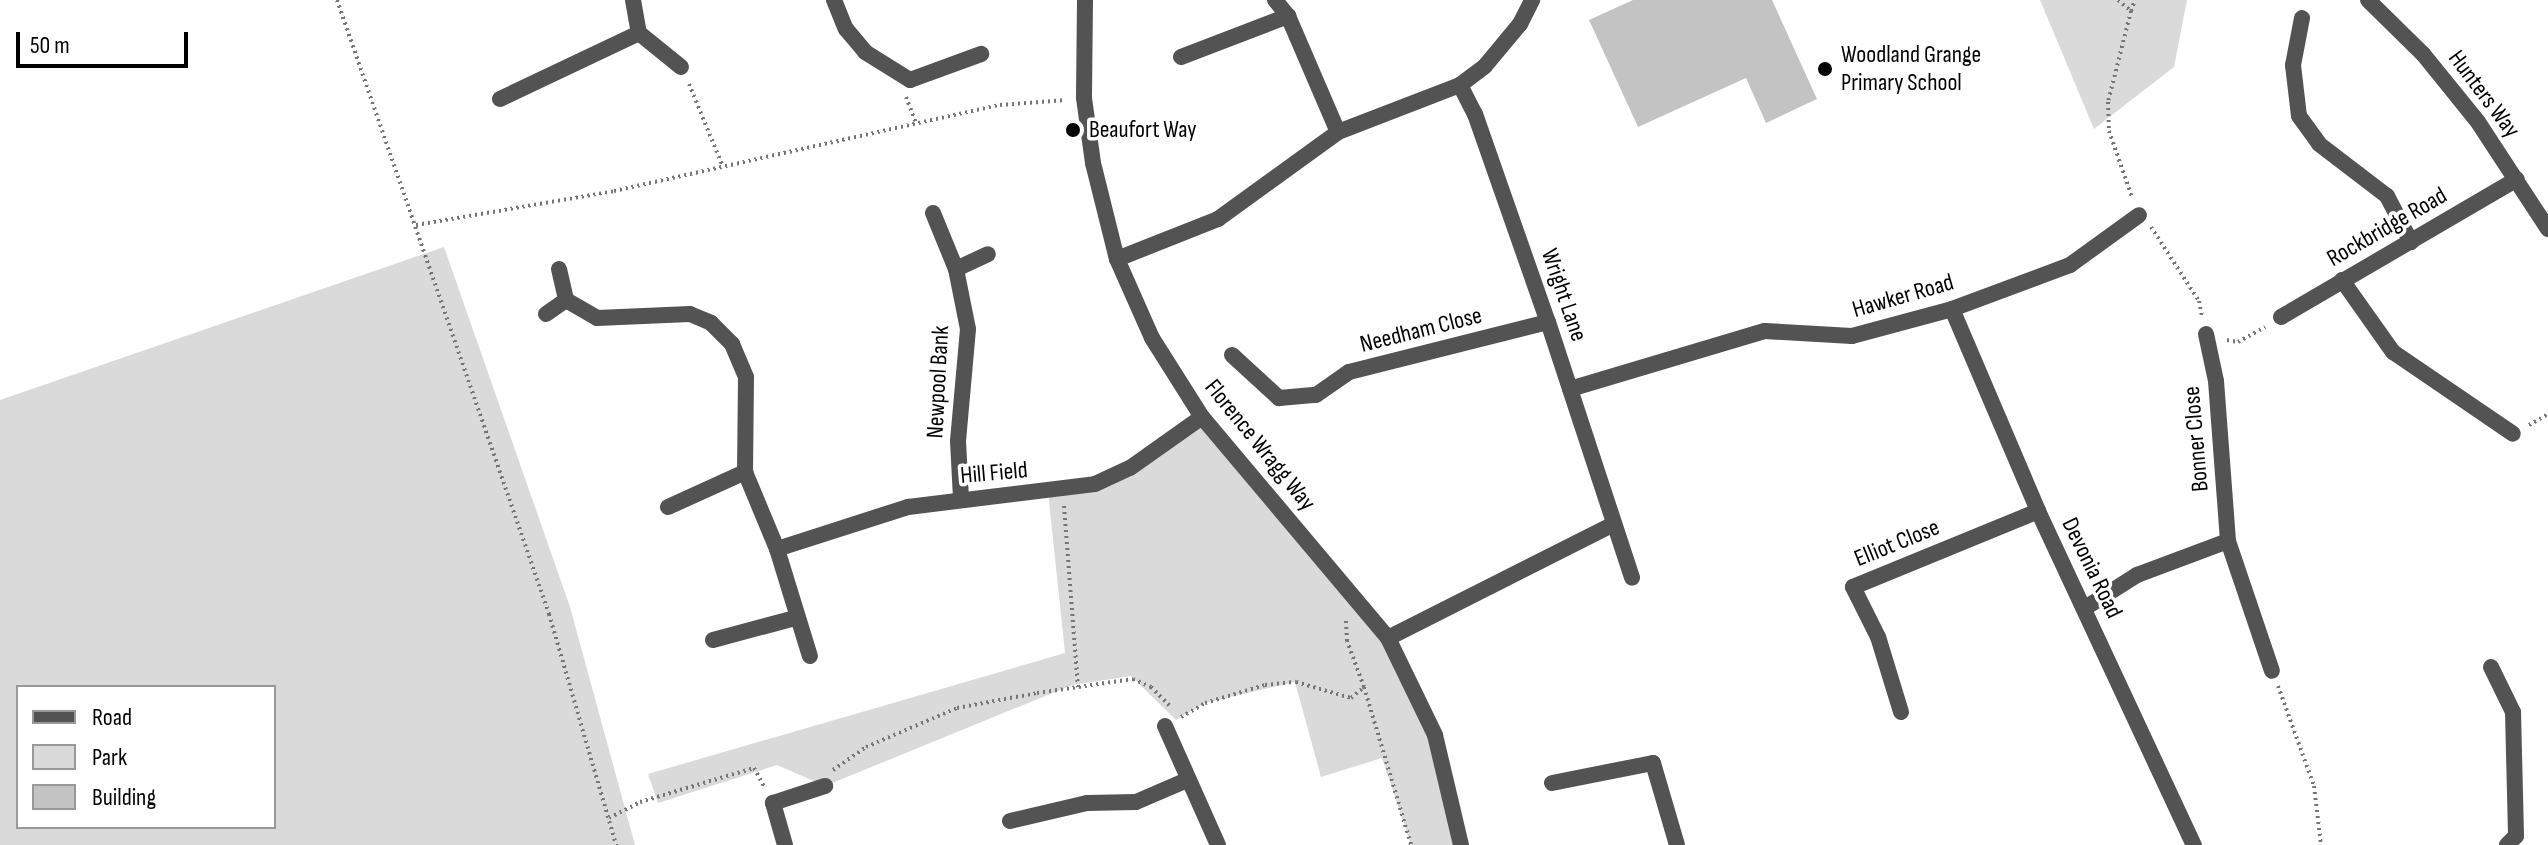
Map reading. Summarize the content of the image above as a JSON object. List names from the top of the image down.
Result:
{
  "streets": {
    "street": [
      "Hunters Way",
      "Rockbridge Road",
      "Wright Lane",
      "Hawker Road",
      "Needham Close",
      "Newpool Bank",
      "Bonner Close",
      "Florence Wragg Way",
      "Hill Field",
      "Elliot Close",
      "Devonia Road"
    ]
  },
  "crossings": [
    ["Hunters Way", "Rockbridge Road"],
    ["Wright Lane", "Hawker Road"],
    ["Wright Lane", "Needham Close"],
    ["Hawker Road", "Devonia Road"],
    ["Newpool Bank", "Hill Field"],
    ["Florence Wragg Way", "Hill Field"],
    ["Elliot Close", "Devonia Road"]
  ],
  "places": ["Woodland Grange Primary School", "Beaufort Way"],
  "legend": ["Road", "Park", "Building"],
  "scale_bar": "50 m"
}
